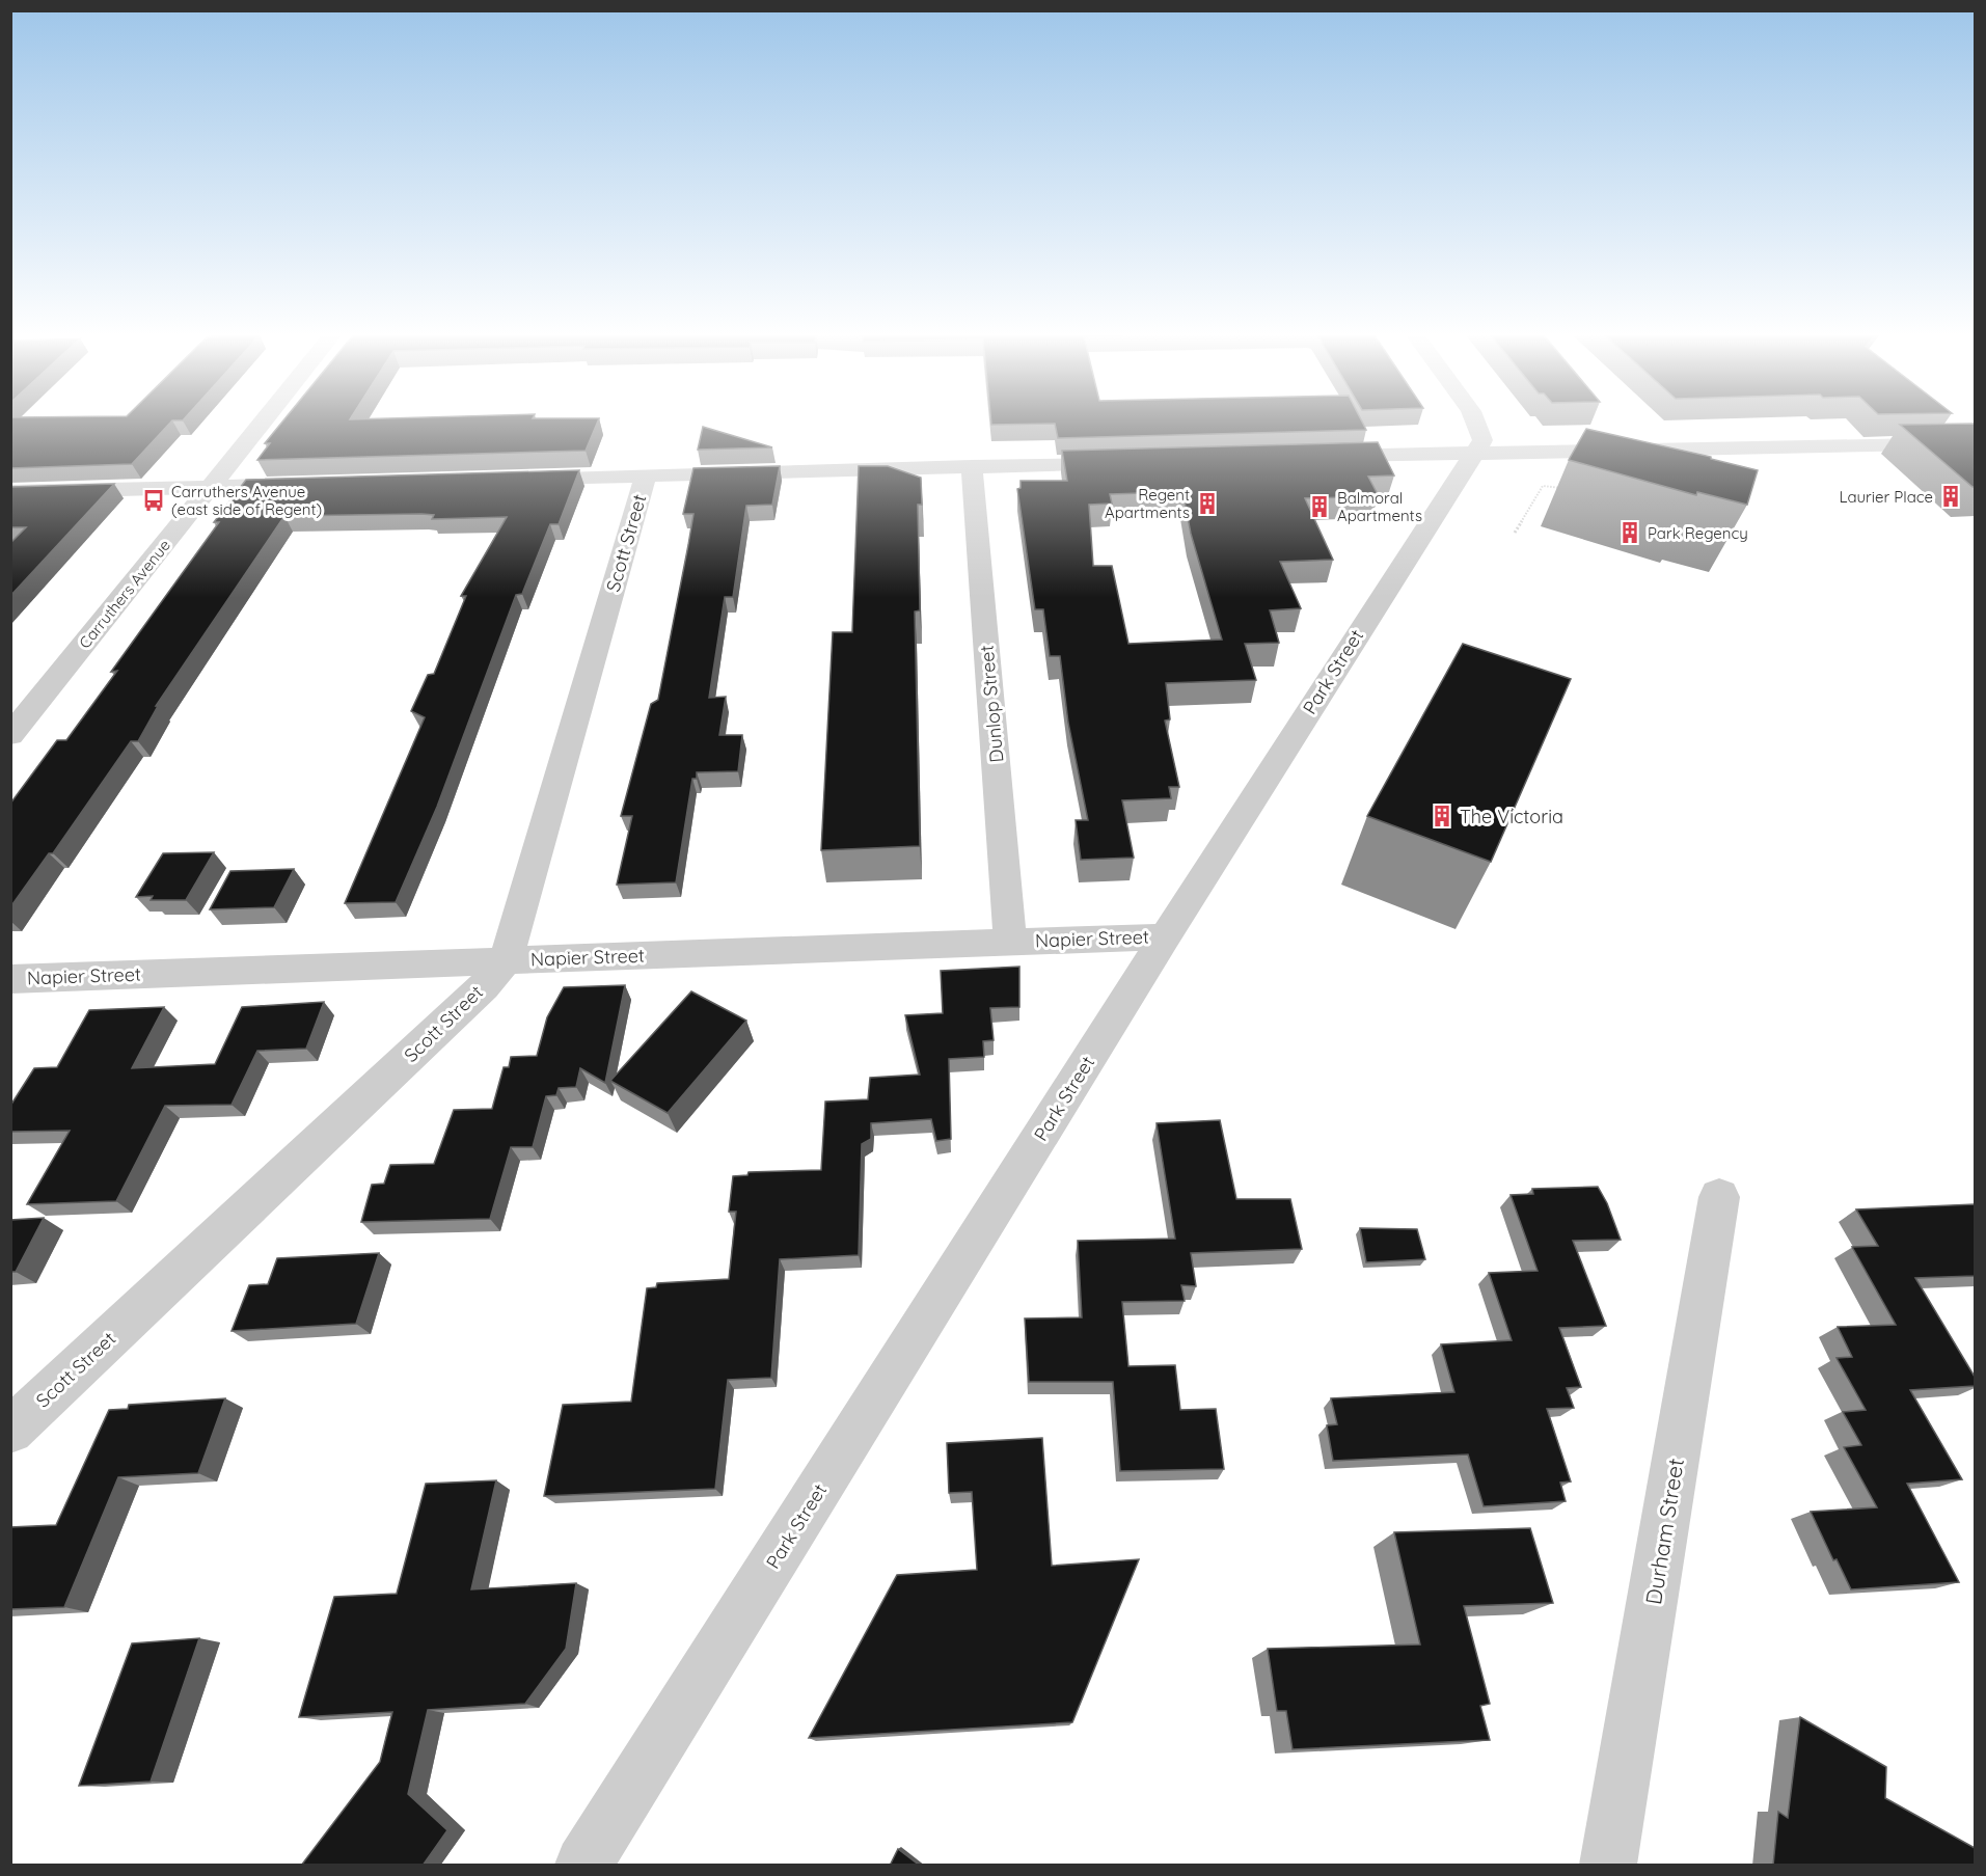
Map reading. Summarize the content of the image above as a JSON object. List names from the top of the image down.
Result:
{
  "streets": {
    "street": [
      "Scott Street",
      "Carruthers Avenue",
      "Park Street",
      "Dunlop Street",
      "Napier Street",
      "Durham Street"
    ]
  },
  "crossings": [
    ["Scott Street", "Napier Street"],
    ["Park Street", "Napier Street"],
    ["Dunlop Street", "Napier Street"]
  ],
  "places": {
    "building": [
      "Laurier Place",
      "Regent Apartments",
      "Balmoral Apartments",
      "Park Regency",
      "The Victoria"
    ],
    "bus stop": ["Carruthers Avenue (east side of Regent)"]
  }
}
